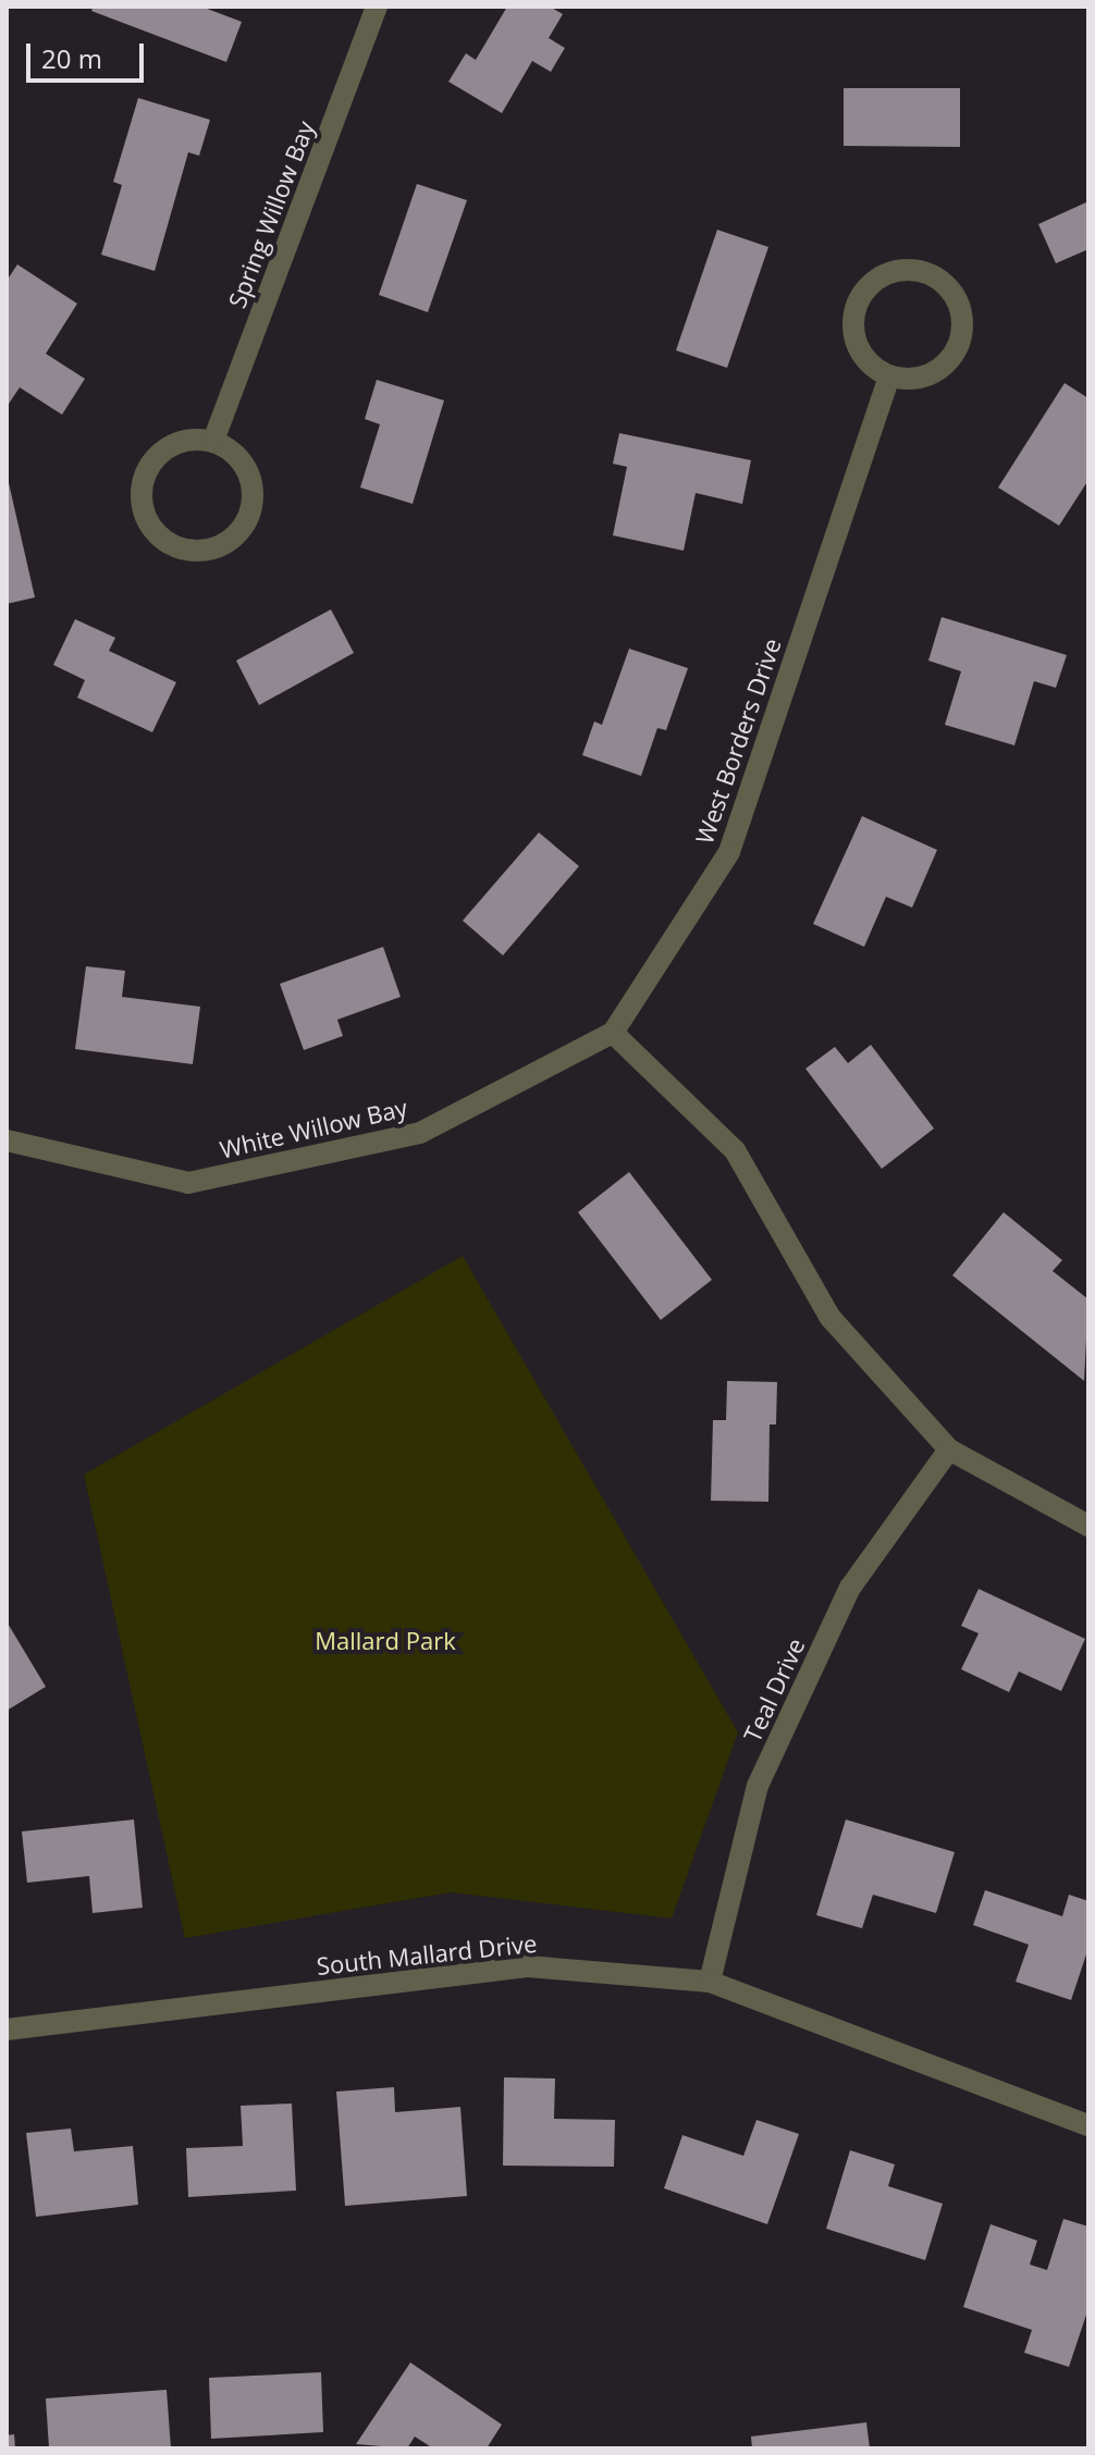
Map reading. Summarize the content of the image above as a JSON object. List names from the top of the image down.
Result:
{
  "streets": {
    "street": [
      "Spring Willow Bay",
      "West Borders Drive",
      "White Willow Bay",
      "Teal Drive",
      "South Mallard Drive"
    ]
  },
  "crossings": [
    ["West Borders Drive", "White Willow Bay"],
    ["Teal Drive", "South Mallard Drive"]
  ],
  "parks": ["Mallard Park"],
  "scale_bar": "20 m"
}
